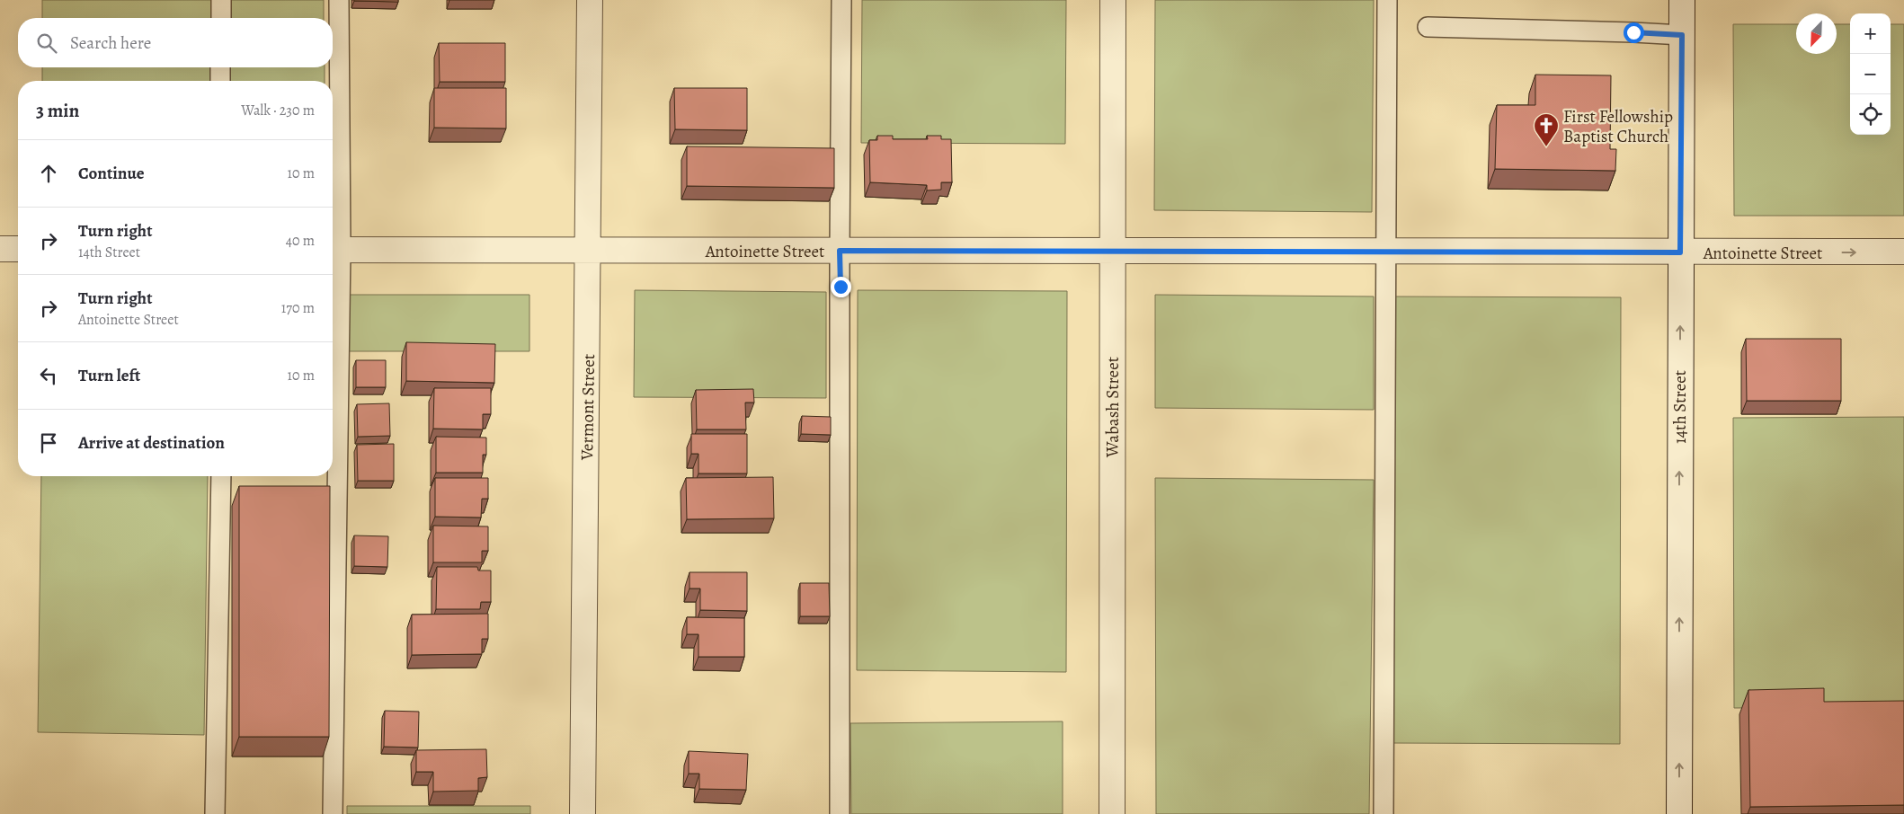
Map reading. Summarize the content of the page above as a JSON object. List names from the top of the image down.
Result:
{
  "streets": {
    "street": [
      "Antoinette Street",
      "Vermont Street",
      "Wabash Street",
      "14th Street"
    ]
  },
  "crossings": [
    ["Antoinette Street", "Vermont Street"],
    ["Antoinette Street", "Wabash Street"],
    ["Antoinette Street", "14th Street"]
  ],
  "one_way": ["14th Street"],
  "places": {
    "church": ["First Fellowship Baptist Church"]
  },
  "north": "bottom left",
  "page": {
    "map_buttons": ["+", "−"],
    "search": "Search here",
    "heading": ["3 min", "Walk · 230 m"],
    "list": [
      ["Continue", "10 m"],
      ["Turn right", "14th Street", "40 m"],
      ["Turn right", "Antoinette Street", "170 m"],
      ["Turn left", "10 m"],
      "Arrive at destination"
    ]
  }
}
